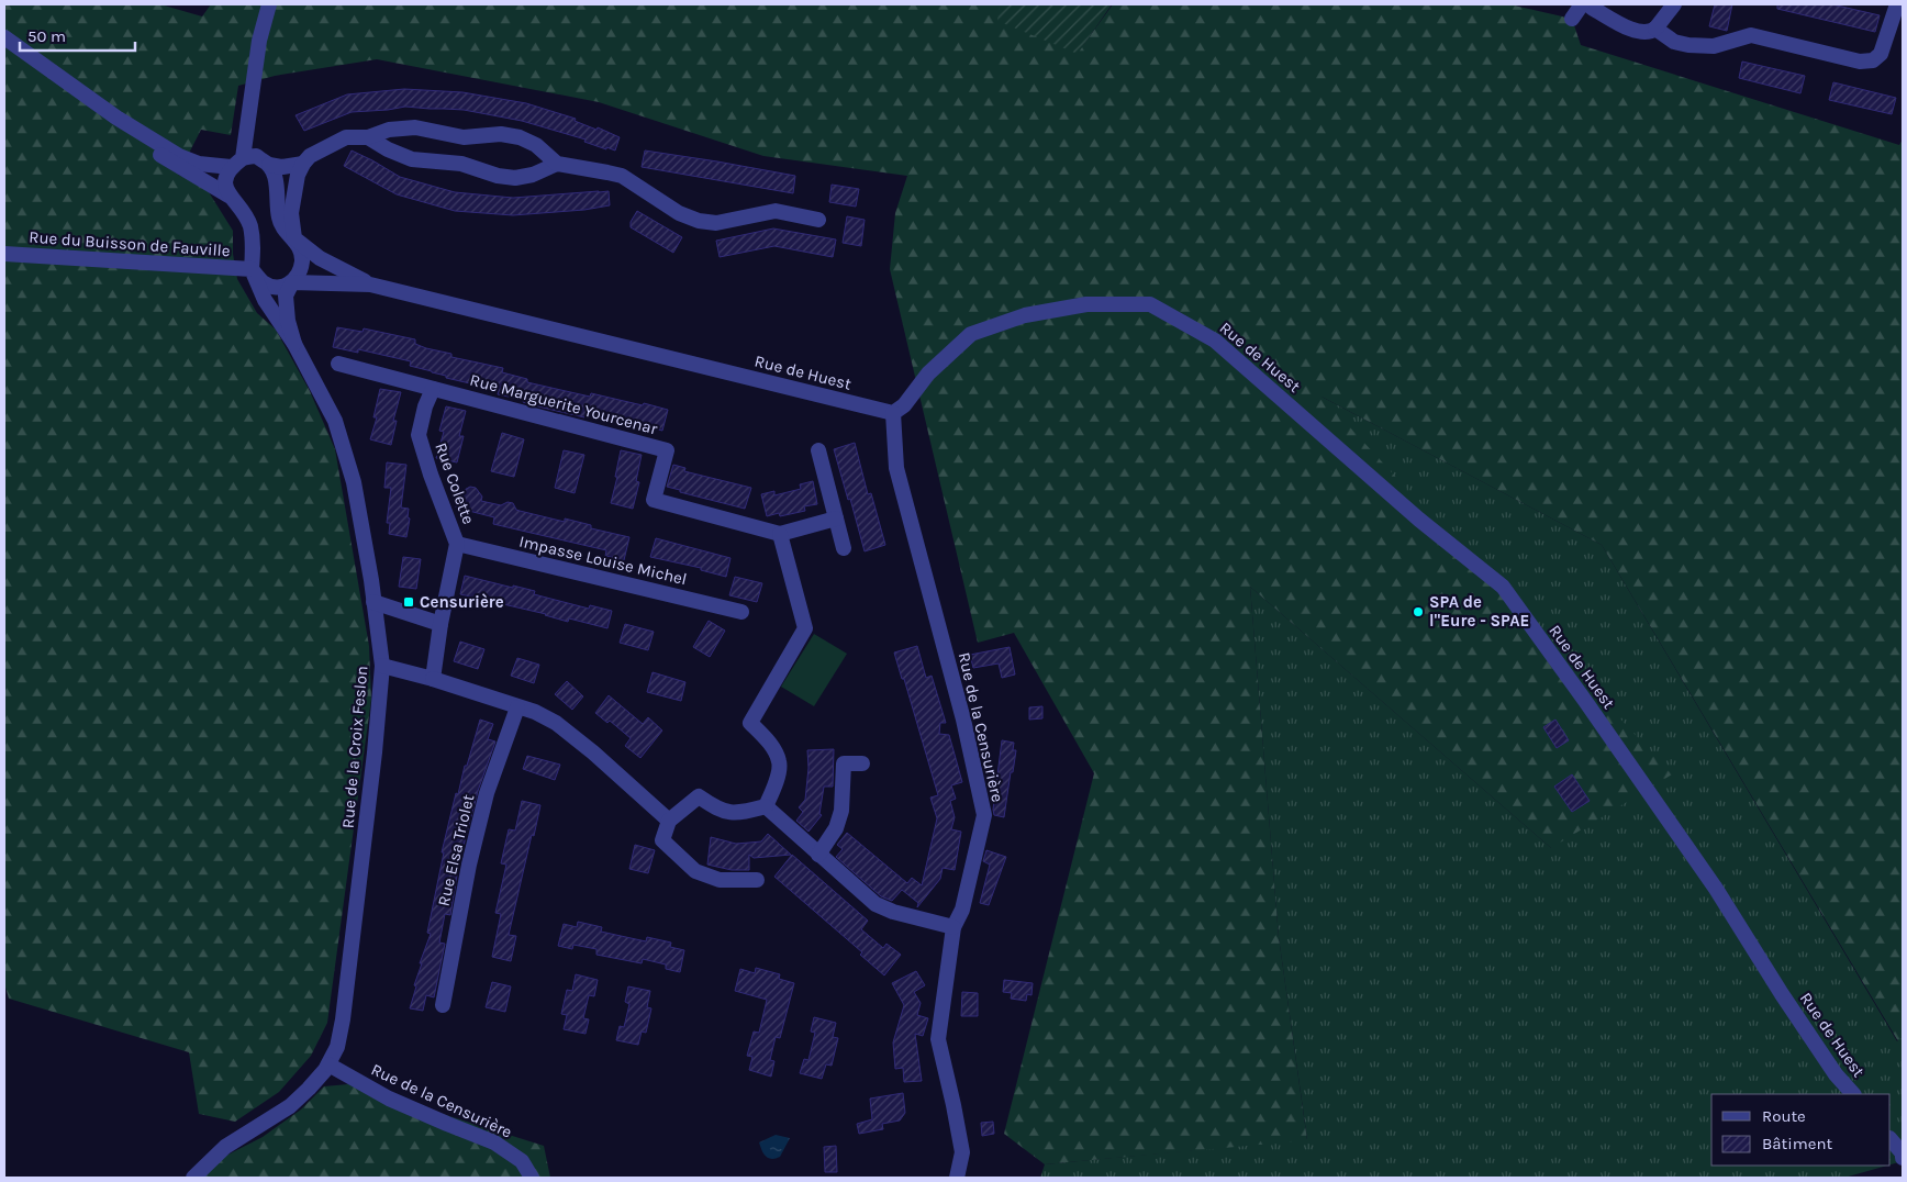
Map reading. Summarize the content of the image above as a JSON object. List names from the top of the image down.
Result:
{
  "streets": {
    "street": [
      "Rue du Buisson de Fauville",
      "Rue de Huest",
      "Rue Marguerite Yourcenar",
      "Rue Colette",
      "Impasse Louise Michel",
      "Rue de la Censurière",
      "Rue de la Croix Feslon",
      "Rue Elsa Triolet"
    ]
  },
  "crossings": [
    ["Rue du Buisson de Fauville", "Rue de Huest"],
    ["Rue du Buisson de Fauville", "Rue de la Croix Feslon"],
    ["Rue de Huest", "Rue de la Censurière"],
    ["Rue de Huest", "Rue de la Croix Feslon"],
    ["Rue Marguerite Yourcenar", "Rue Colette"],
    ["Rue Colette", "Impasse Louise Michel"],
    ["Rue de la Censurière", "Rue de la Croix Feslon"]
  ],
  "places": {
    "transit": ["Censurière"],
    "other": ["SPA de l\"Eure - SPAE"]
  },
  "legend": ["Route", "Bâtiment"],
  "scale_bar": "50 m"
}
